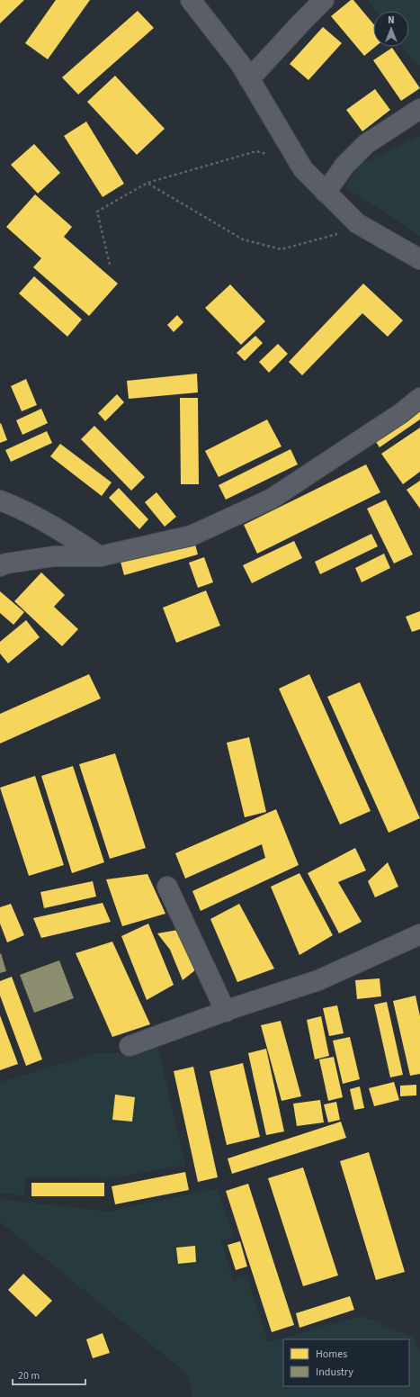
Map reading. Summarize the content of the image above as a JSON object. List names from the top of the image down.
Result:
{
  "legend": ["Homes", "Industry"],
  "scale_bar": "20 m",
  "north": "top"
}
